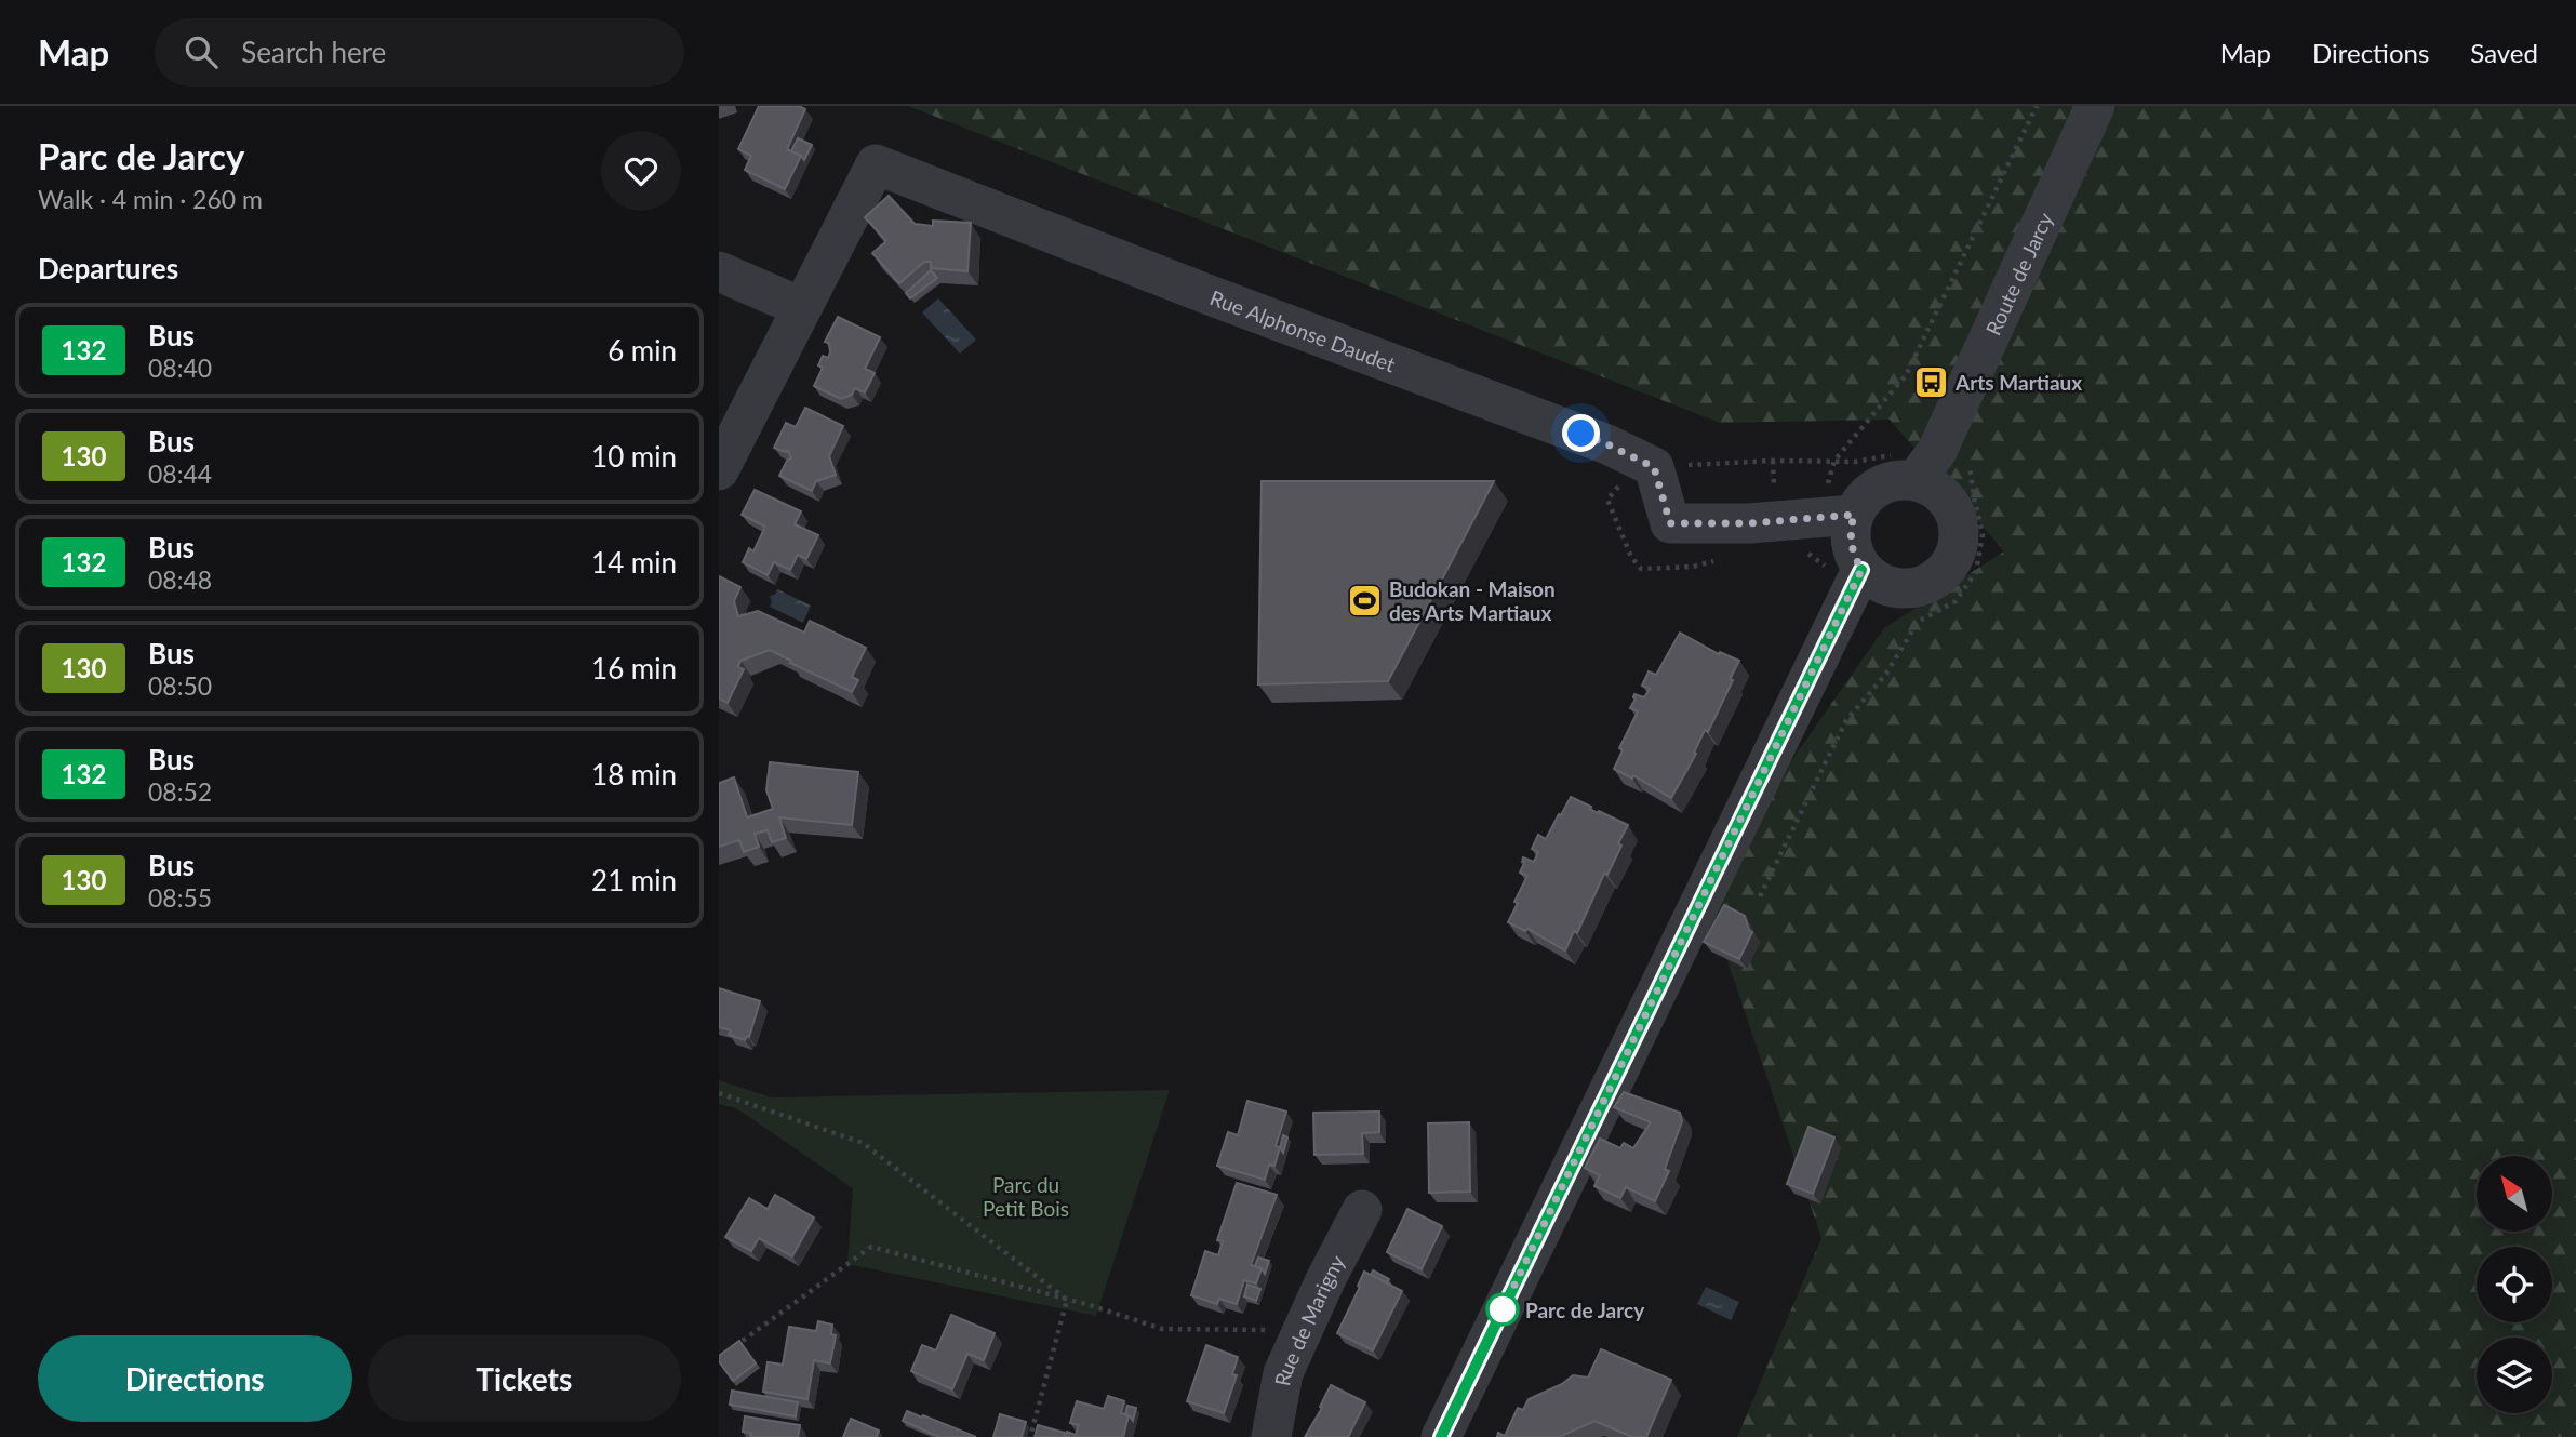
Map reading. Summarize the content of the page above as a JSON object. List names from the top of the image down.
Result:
{
  "streets": {
    "street": ["Route de Jarcy", "Rue Alphonse Daudet", "Rue de Marigny"]
  },
  "parks": ["Parc du Petit Bois"],
  "places": {
    "bus stop": ["Arts Martiaux"],
    "sports": ["Budokan - Maison des Arts Martiaux"],
    "other": ["Parc de Jarcy"]
  },
  "lines": ["bus line 132"],
  "north": "top left",
  "page": {
    "header": "Map",
    "search": "Search here",
    "nav": ["Map", "Directions", "Saved"],
    "heading": [
      ["Parc de Jarcy", "Walk · 4 min · 260 m"],
      "Departures"
    ],
    "list": [
      {
        "mark": "132",
        "name": "Bus",
        "note": "08:40",
        "value": "6 min"
      },
      {
        "mark": "130",
        "name": "Bus",
        "note": "08:44",
        "value": "10 min"
      },
      {
        "mark": "132",
        "name": "Bus",
        "note": "08:48",
        "value": "14 min"
      },
      {
        "mark": "130",
        "name": "Bus",
        "note": "08:50",
        "value": "16 min"
      },
      {
        "mark": "132",
        "name": "Bus",
        "note": "08:52",
        "value": "18 min"
      },
      {
        "mark": "130",
        "name": "Bus",
        "note": "08:55",
        "value": "21 min"
      }
    ],
    "buttons": ["Directions", "Tickets"]
  }
}
